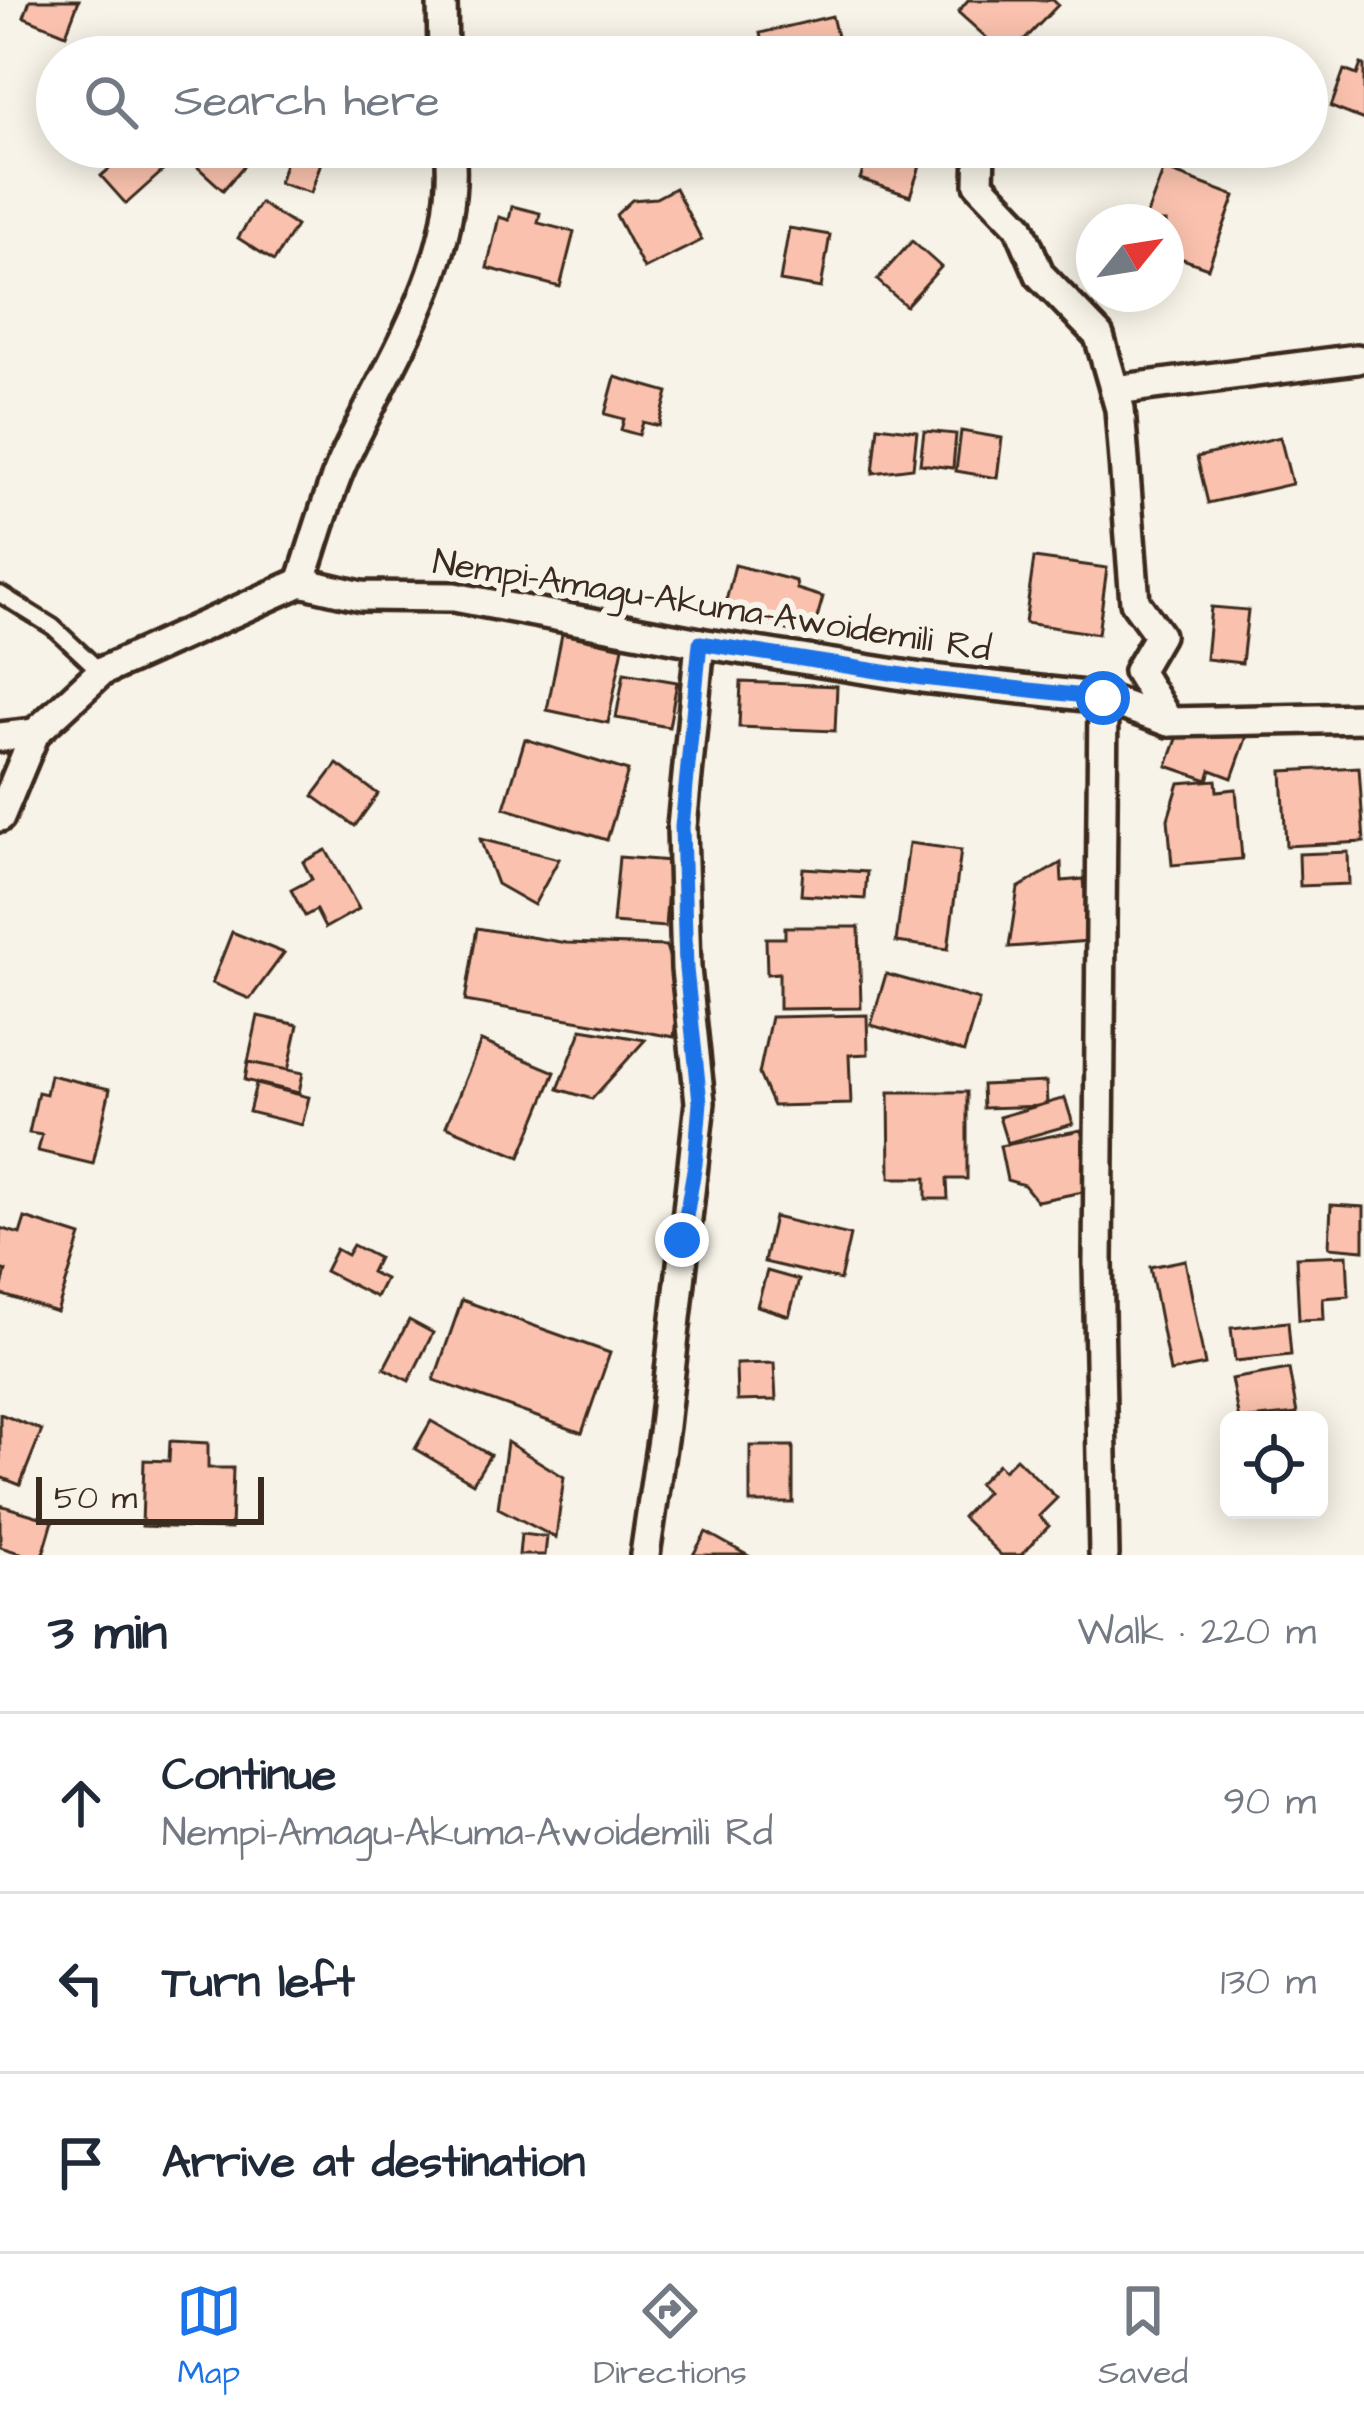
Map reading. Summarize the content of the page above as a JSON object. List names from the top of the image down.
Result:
{
  "streets": {
    "street": ["Nempi-Amagu-Akuma-Awoidemili Rd"]
  },
  "scale_bar": "50 m",
  "north": "top right",
  "page": {
    "search": "Search here",
    "scale": "50 m",
    "heading": ["3 min", "Walk · 220 m"],
    "list": [
      ["Continue", "Nempi-Amagu-Akuma-Awoidemili Rd", "90 m"],
      ["Turn left", "130 m"],
      "Arrive at destination"
    ],
    "nav": ["Map", "Directions", "Saved"]
  }
}
